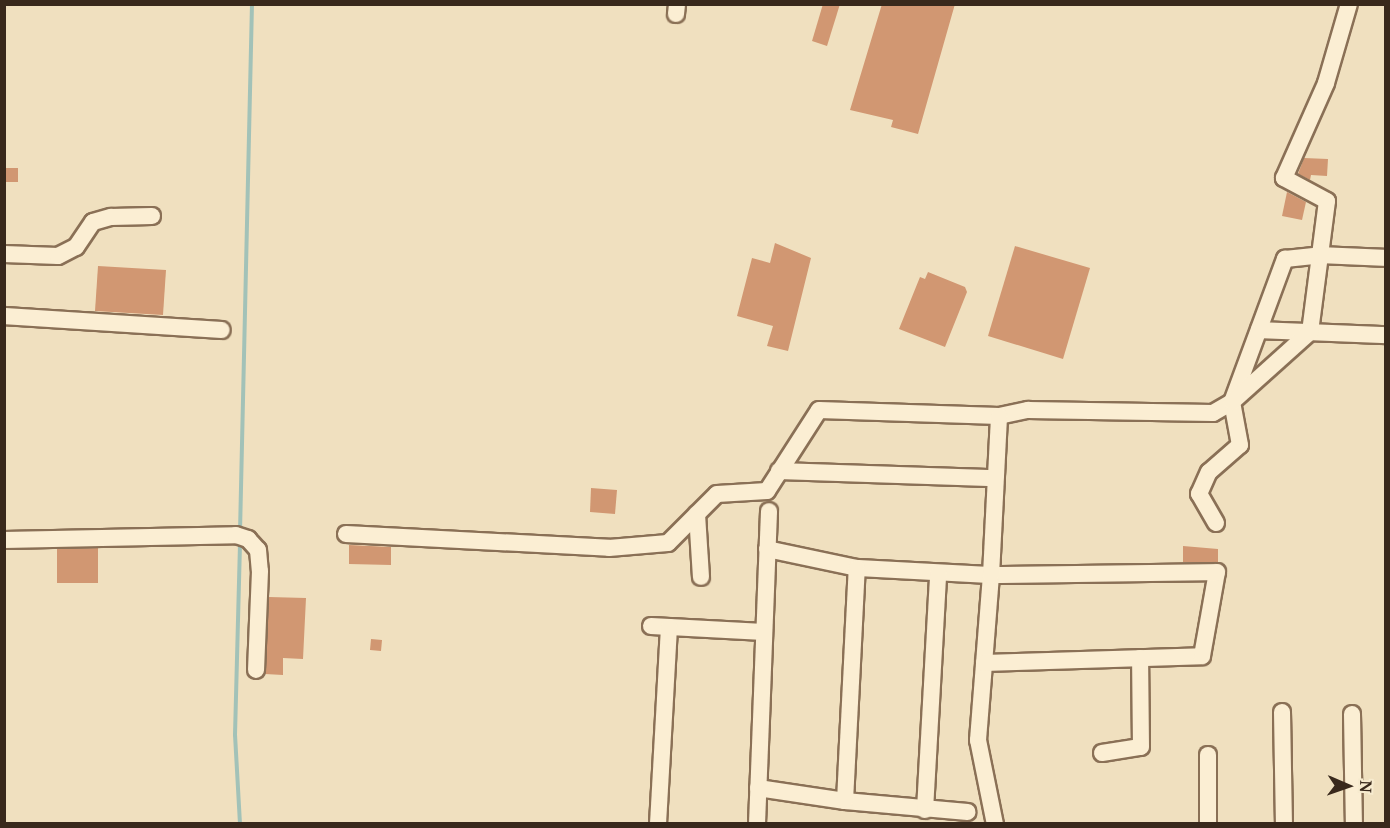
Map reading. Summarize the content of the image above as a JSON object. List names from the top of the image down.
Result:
{
  "north": "right"
}
